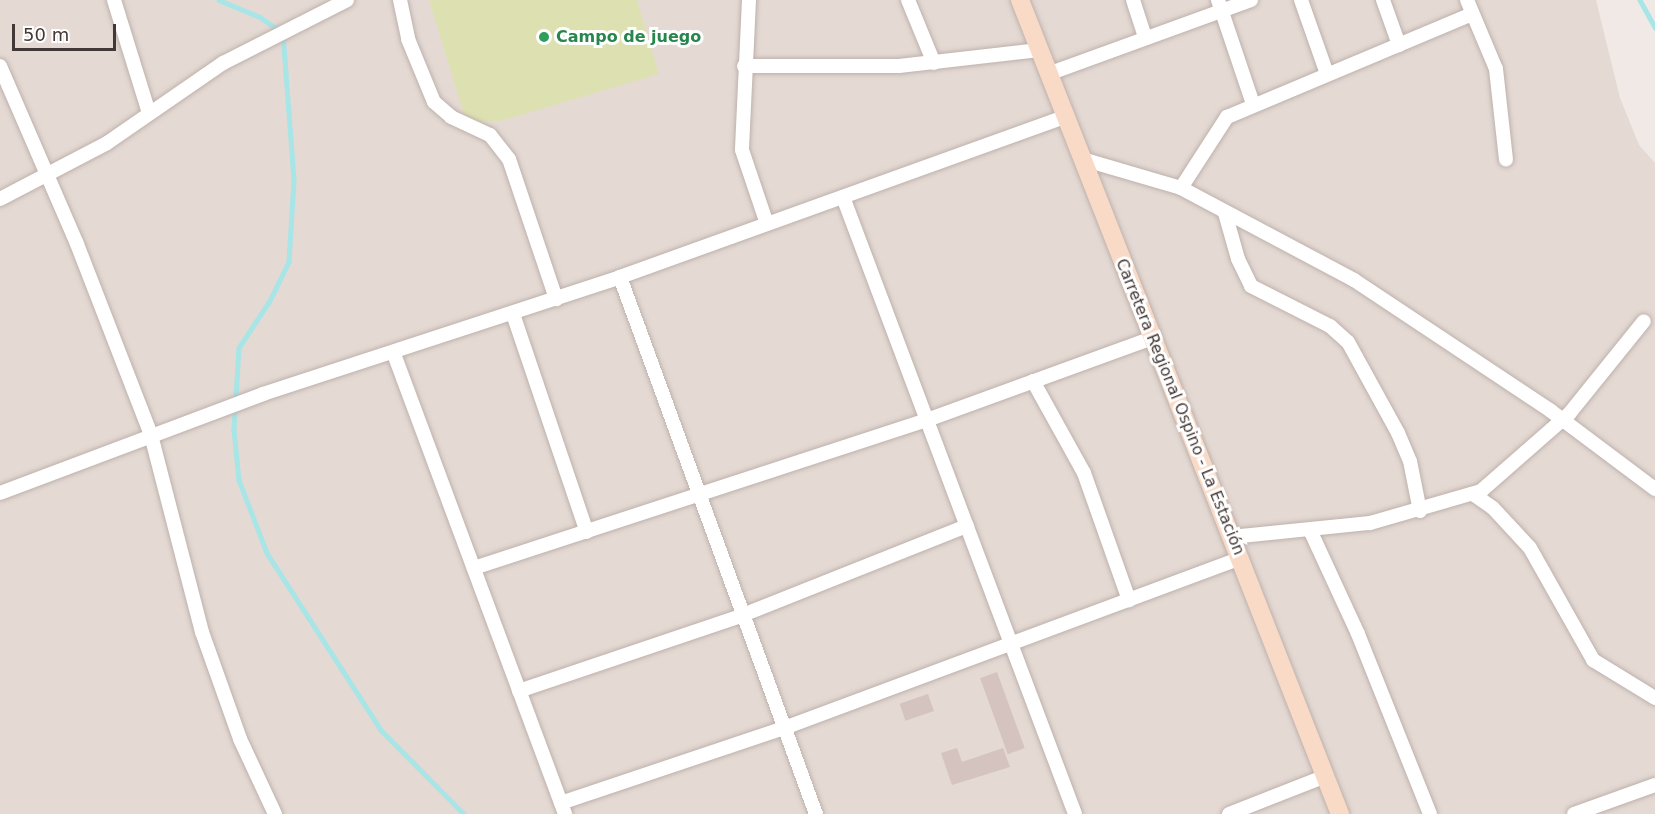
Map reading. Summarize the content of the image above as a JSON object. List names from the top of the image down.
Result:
{
  "streets": {
    "main road": ["Carretera Regional Ospino - La Estación"]
  },
  "places": ["Campo de juego"],
  "scale_bar": "50 m"
}
